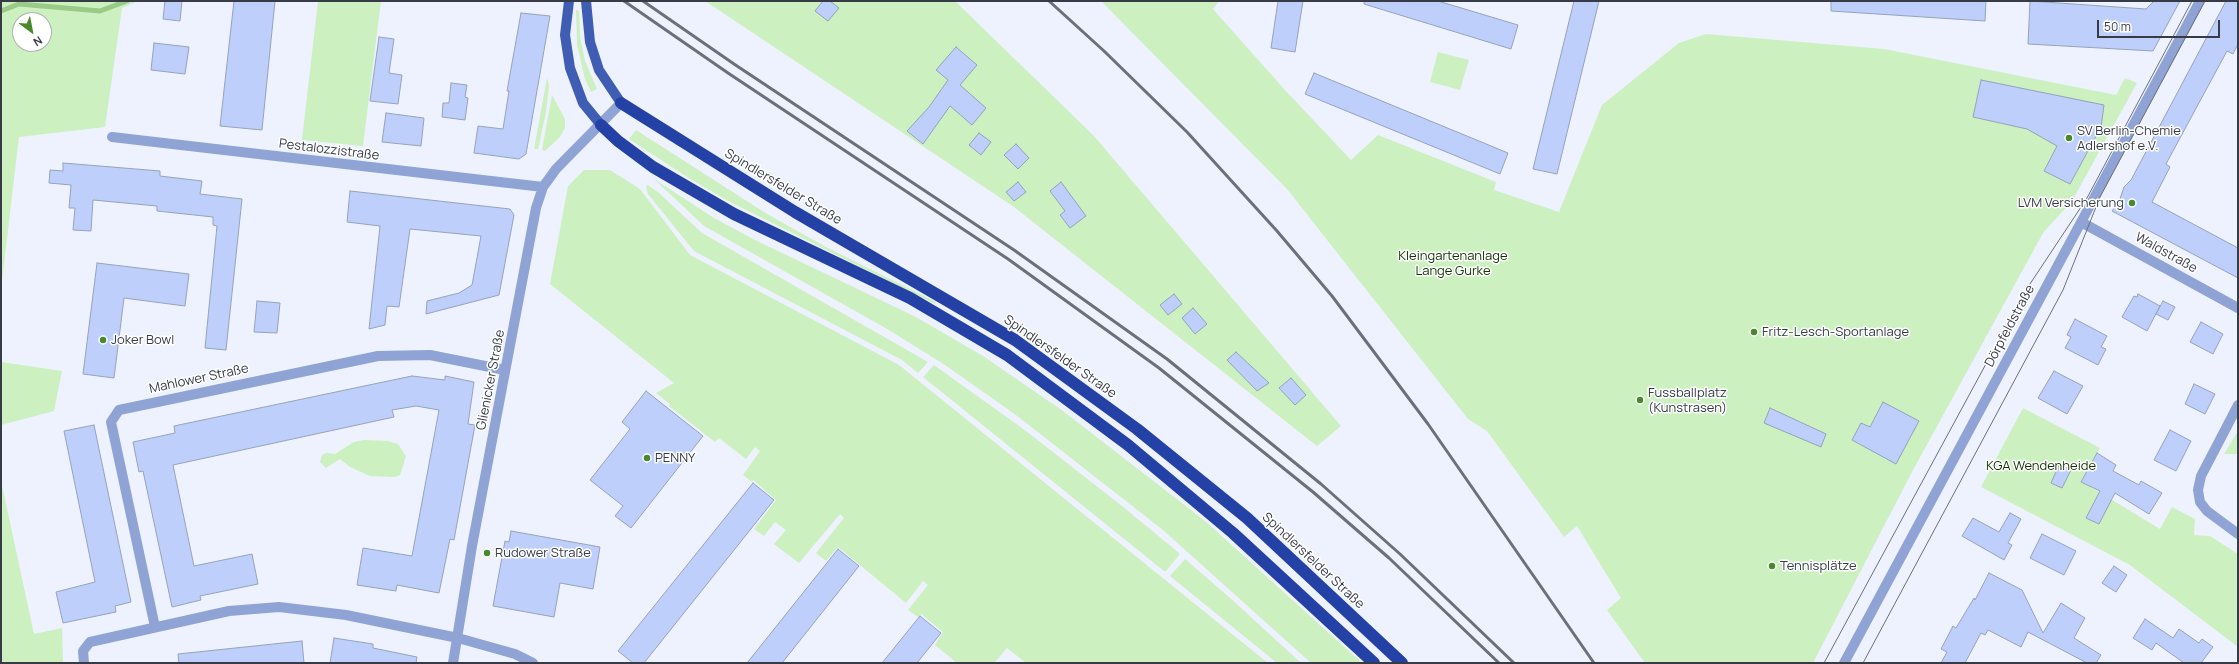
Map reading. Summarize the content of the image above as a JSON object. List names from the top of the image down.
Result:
{
  "streets": {
    "highway": ["Spindlersfelder Straße"],
    "street": [
      "Pestalozzistraße",
      "Waldstraße",
      "Dörpfeldstraße",
      "Mahlower Straße",
      "Glienicker Straße"
    ]
  },
  "crossings": [
    ["Pestalozzistraße", "Glienicker Straße"],
    ["Spindlersfelder Straße", "Glienicker Straße"],
    ["Waldstraße", "Dörpfeldstraße"],
    ["Mahlower Straße", "Glienicker Straße"]
  ],
  "parks": ["Kleingartenanlage Lange Gurke", "KGA Wendenheide"],
  "places": [
    "SV Berlin-Chemie Adlershof e.V.",
    "LVM Versicherung",
    "Fritz-Lesch-Sportanlage",
    "Joker Bowl",
    "Fussballplatz (Kunstrasen)",
    "PENNY",
    "Rudower Straße",
    "Tennisplätze"
  ],
  "scale_bar": "50 m",
  "north": "bottom right"
}
